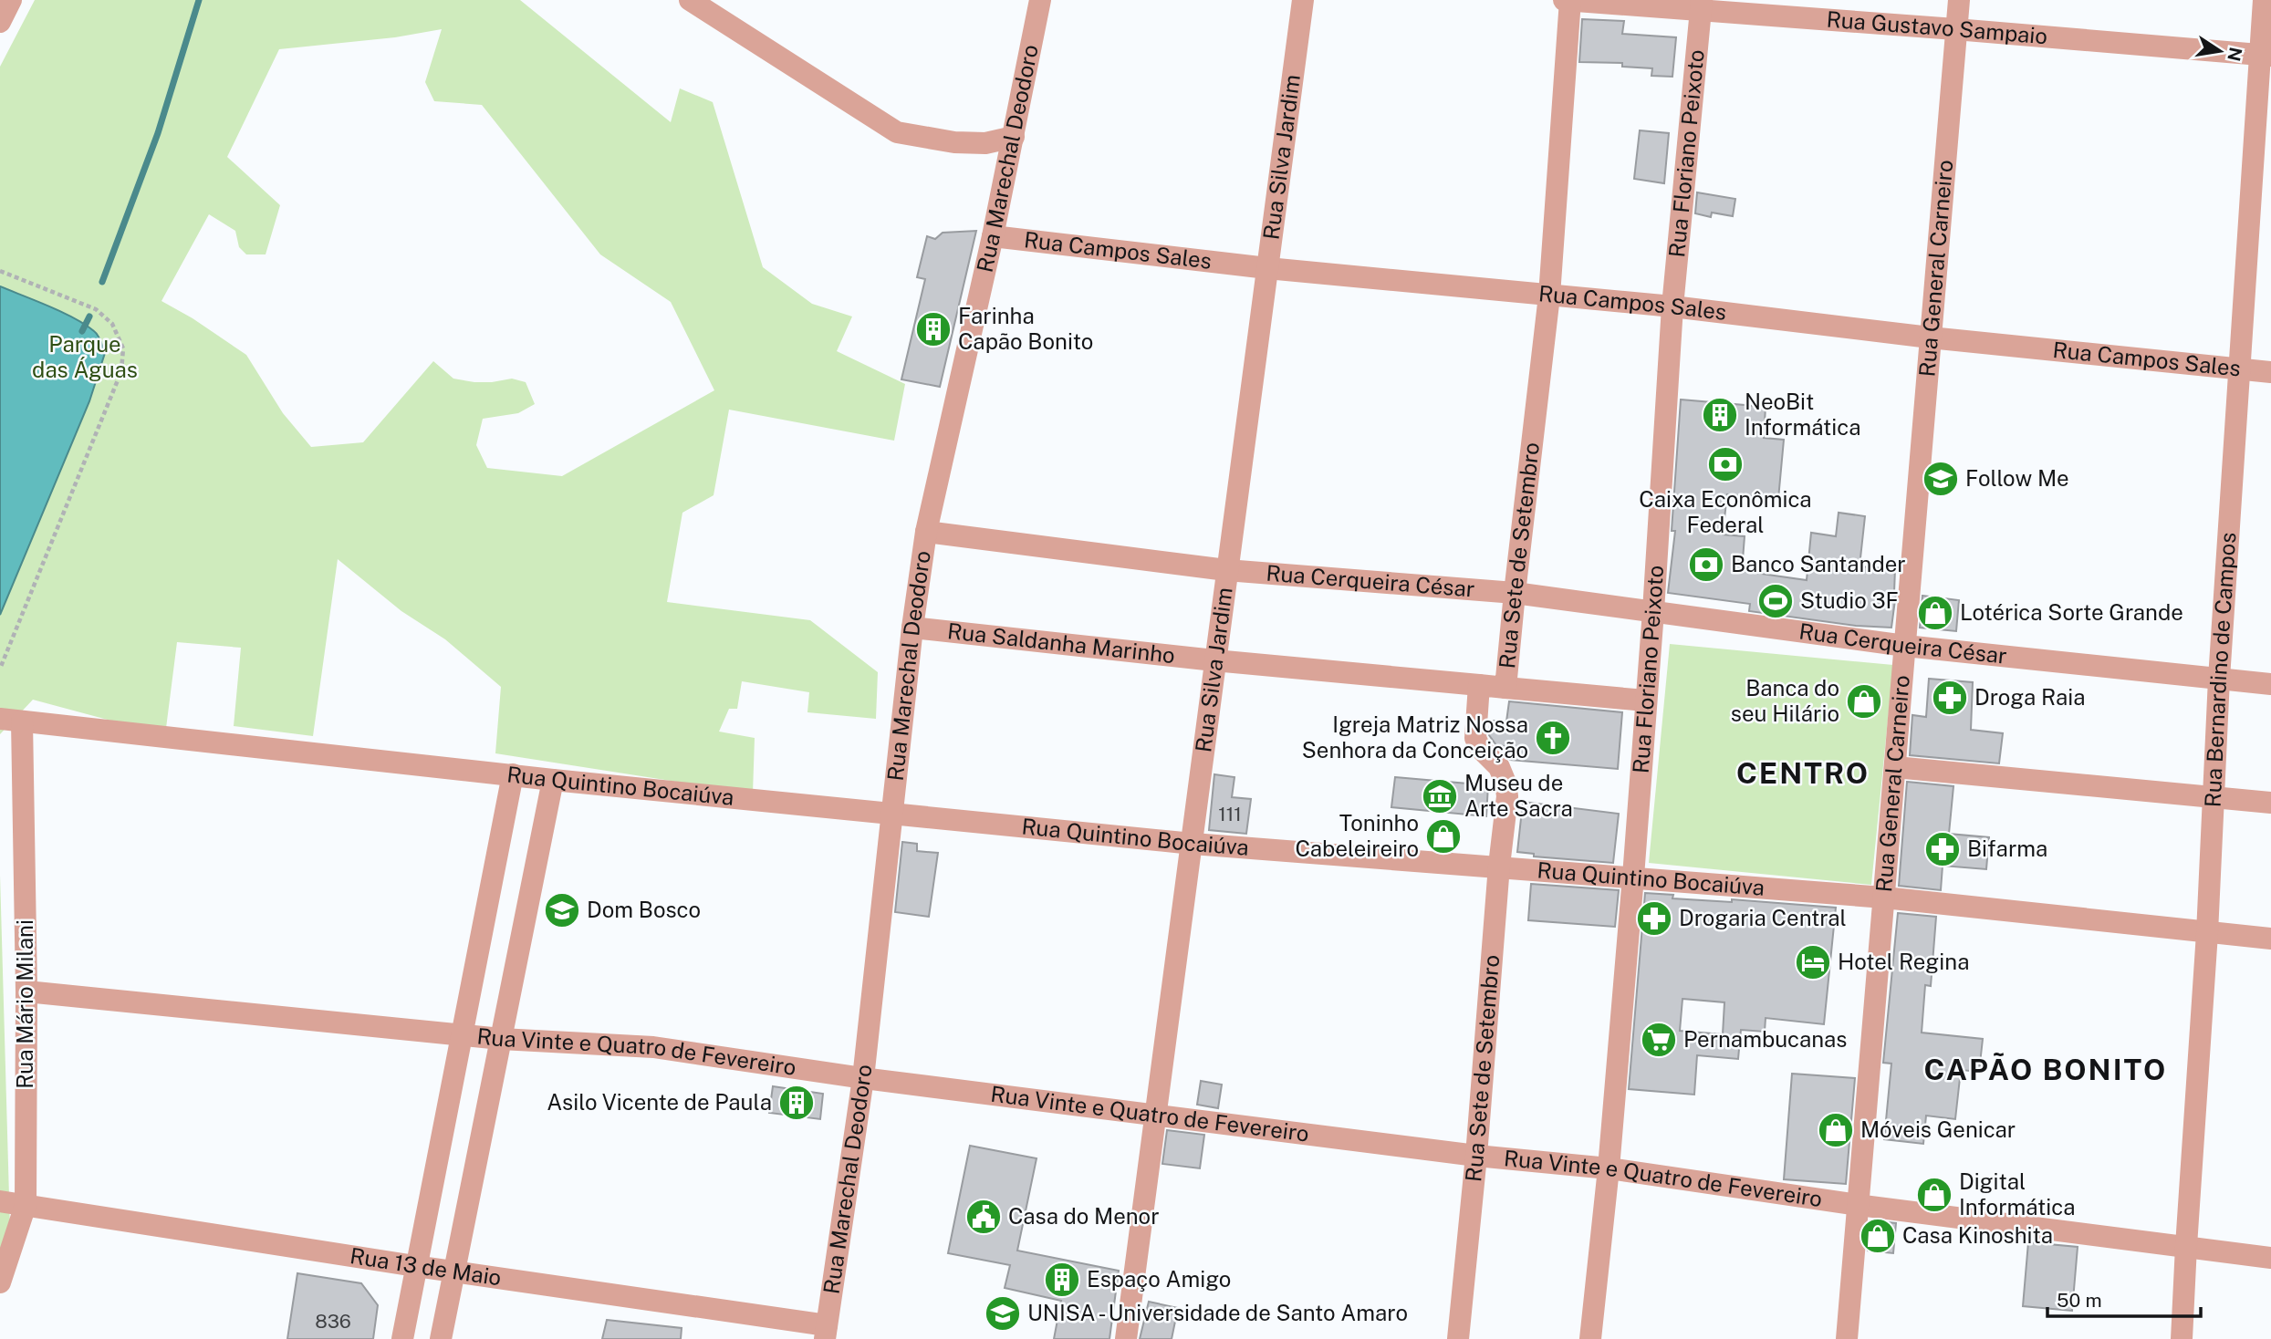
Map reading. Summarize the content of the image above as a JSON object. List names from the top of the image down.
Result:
{
  "streets": {
    "street": [
      "Rua Gustavo Sampaio",
      "Rua Floriano Peixoto",
      "Rua Silva Jardim",
      "Rua Marechal Deodoro",
      "Rua Campos Sales",
      "Rua General Carneiro",
      "Rua Sete de Setembro",
      "Rua Cerqueira César",
      "Rua Saldanha Marinho",
      "Rua Bernardino de Campos",
      "Rua Quintino Bocaiúva",
      "Rua Mário Milani",
      "Rua Vinte e Quatro de Fevereiro",
      "Rua 13 de Maio"
    ]
  },
  "crossings": [
    ["Rua Gustavo Sampaio", "Rua Floriano Peixoto"],
    ["Rua Gustavo Sampaio", "Rua General Carneiro"],
    ["Rua Gustavo Sampaio", "Rua Sete de Setembro"],
    ["Rua Gustavo Sampaio", "Rua Bernardino de Campos"],
    ["Rua Floriano Peixoto", "Rua Campos Sales"],
    ["Rua Floriano Peixoto", "Rua Cerqueira César"],
    ["Rua Floriano Peixoto", "Rua Quintino Bocaiúva"],
    ["Rua Floriano Peixoto", "Rua Vinte e Quatro de Fevereiro"],
    ["Rua Silva Jardim", "Rua Campos Sales"],
    ["Rua Silva Jardim", "Rua Cerqueira César"],
    ["Rua Silva Jardim", "Rua Saldanha Marinho"],
    ["Rua Silva Jardim", "Rua Quintino Bocaiúva"],
    ["Rua Silva Jardim", "Rua Vinte e Quatro de Fevereiro"],
    ["Rua Marechal Deodoro", "Rua Campos Sales"],
    ["Rua Marechal Deodoro", "Rua Cerqueira César"],
    ["Rua Marechal Deodoro", "Rua Saldanha Marinho"],
    ["Rua Marechal Deodoro", "Rua Quintino Bocaiúva"],
    ["Rua Marechal Deodoro", "Rua Vinte e Quatro de Fevereiro"],
    ["Rua Marechal Deodoro", "Rua 13 de Maio"],
    ["Rua Campos Sales", "Rua General Carneiro"],
    ["Rua Campos Sales", "Rua Sete de Setembro"],
    ["Rua Campos Sales", "Rua Bernardino de Campos"],
    ["Rua General Carneiro", "Rua Cerqueira César"],
    ["Rua General Carneiro", "Rua Quintino Bocaiúva"],
    ["Rua General Carneiro", "Rua Vinte e Quatro de Fevereiro"],
    ["Rua Sete de Setembro", "Rua Cerqueira César"],
    ["Rua Sete de Setembro", "Rua Saldanha Marinho"],
    ["Rua Sete de Setembro", "Rua Quintino Bocaiúva"],
    ["Rua Sete de Setembro", "Rua Vinte e Quatro de Fevereiro"],
    ["Rua Cerqueira César", "Rua Bernardino de Campos"],
    ["Rua Bernardino de Campos", "Rua Quintino Bocaiúva"],
    ["Rua Bernardino de Campos", "Rua Vinte e Quatro de Fevereiro"],
    ["Rua Quintino Bocaiúva", "Rua Mário Milani"],
    ["Rua Mário Milani", "Rua Vinte e Quatro de Fevereiro"],
    ["Rua Mário Milani", "Rua 13 de Maio"]
  ],
  "districts": ["CENTRO", "CAPÃO BONITO"],
  "parks": ["Parque das Águas"],
  "places": {
    "building": [
      "Farinha Capão Bonito",
      "NeoBit Informática",
      "Asilo Vicente de Paula",
      "Espaço Amigo"
    ],
    "bank": ["Caixa Econômica Federal", "Banco Santander"],
    "school or university": ["Follow Me", "Dom Bosco", "UNISA - Universidade de Santo Amaro"],
    "sports": ["Studio 3F"],
    "shop": [
      "Lotérica Sorte Grande",
      "Banca do seu Hilário",
      "Toninho Cabeleireiro",
      "Móveis Genicar",
      "Digital Informática",
      "Casa Kinoshita"
    ],
    "pharmacy": ["Droga Raia", "Bifarma", "Drogaria Central"],
    "church": ["Igreja Matriz Nossa Senhora da Conceição"],
    "museum": ["Museu de Arte Sacra"],
    "hotel": ["Hotel Regina"],
    "supermarket": ["Pernambucanas"],
    "public building": ["Casa do Menor"]
  },
  "house_numbers": ["111", "836"],
  "scale_bar": "50 m",
  "north": "right"
}
